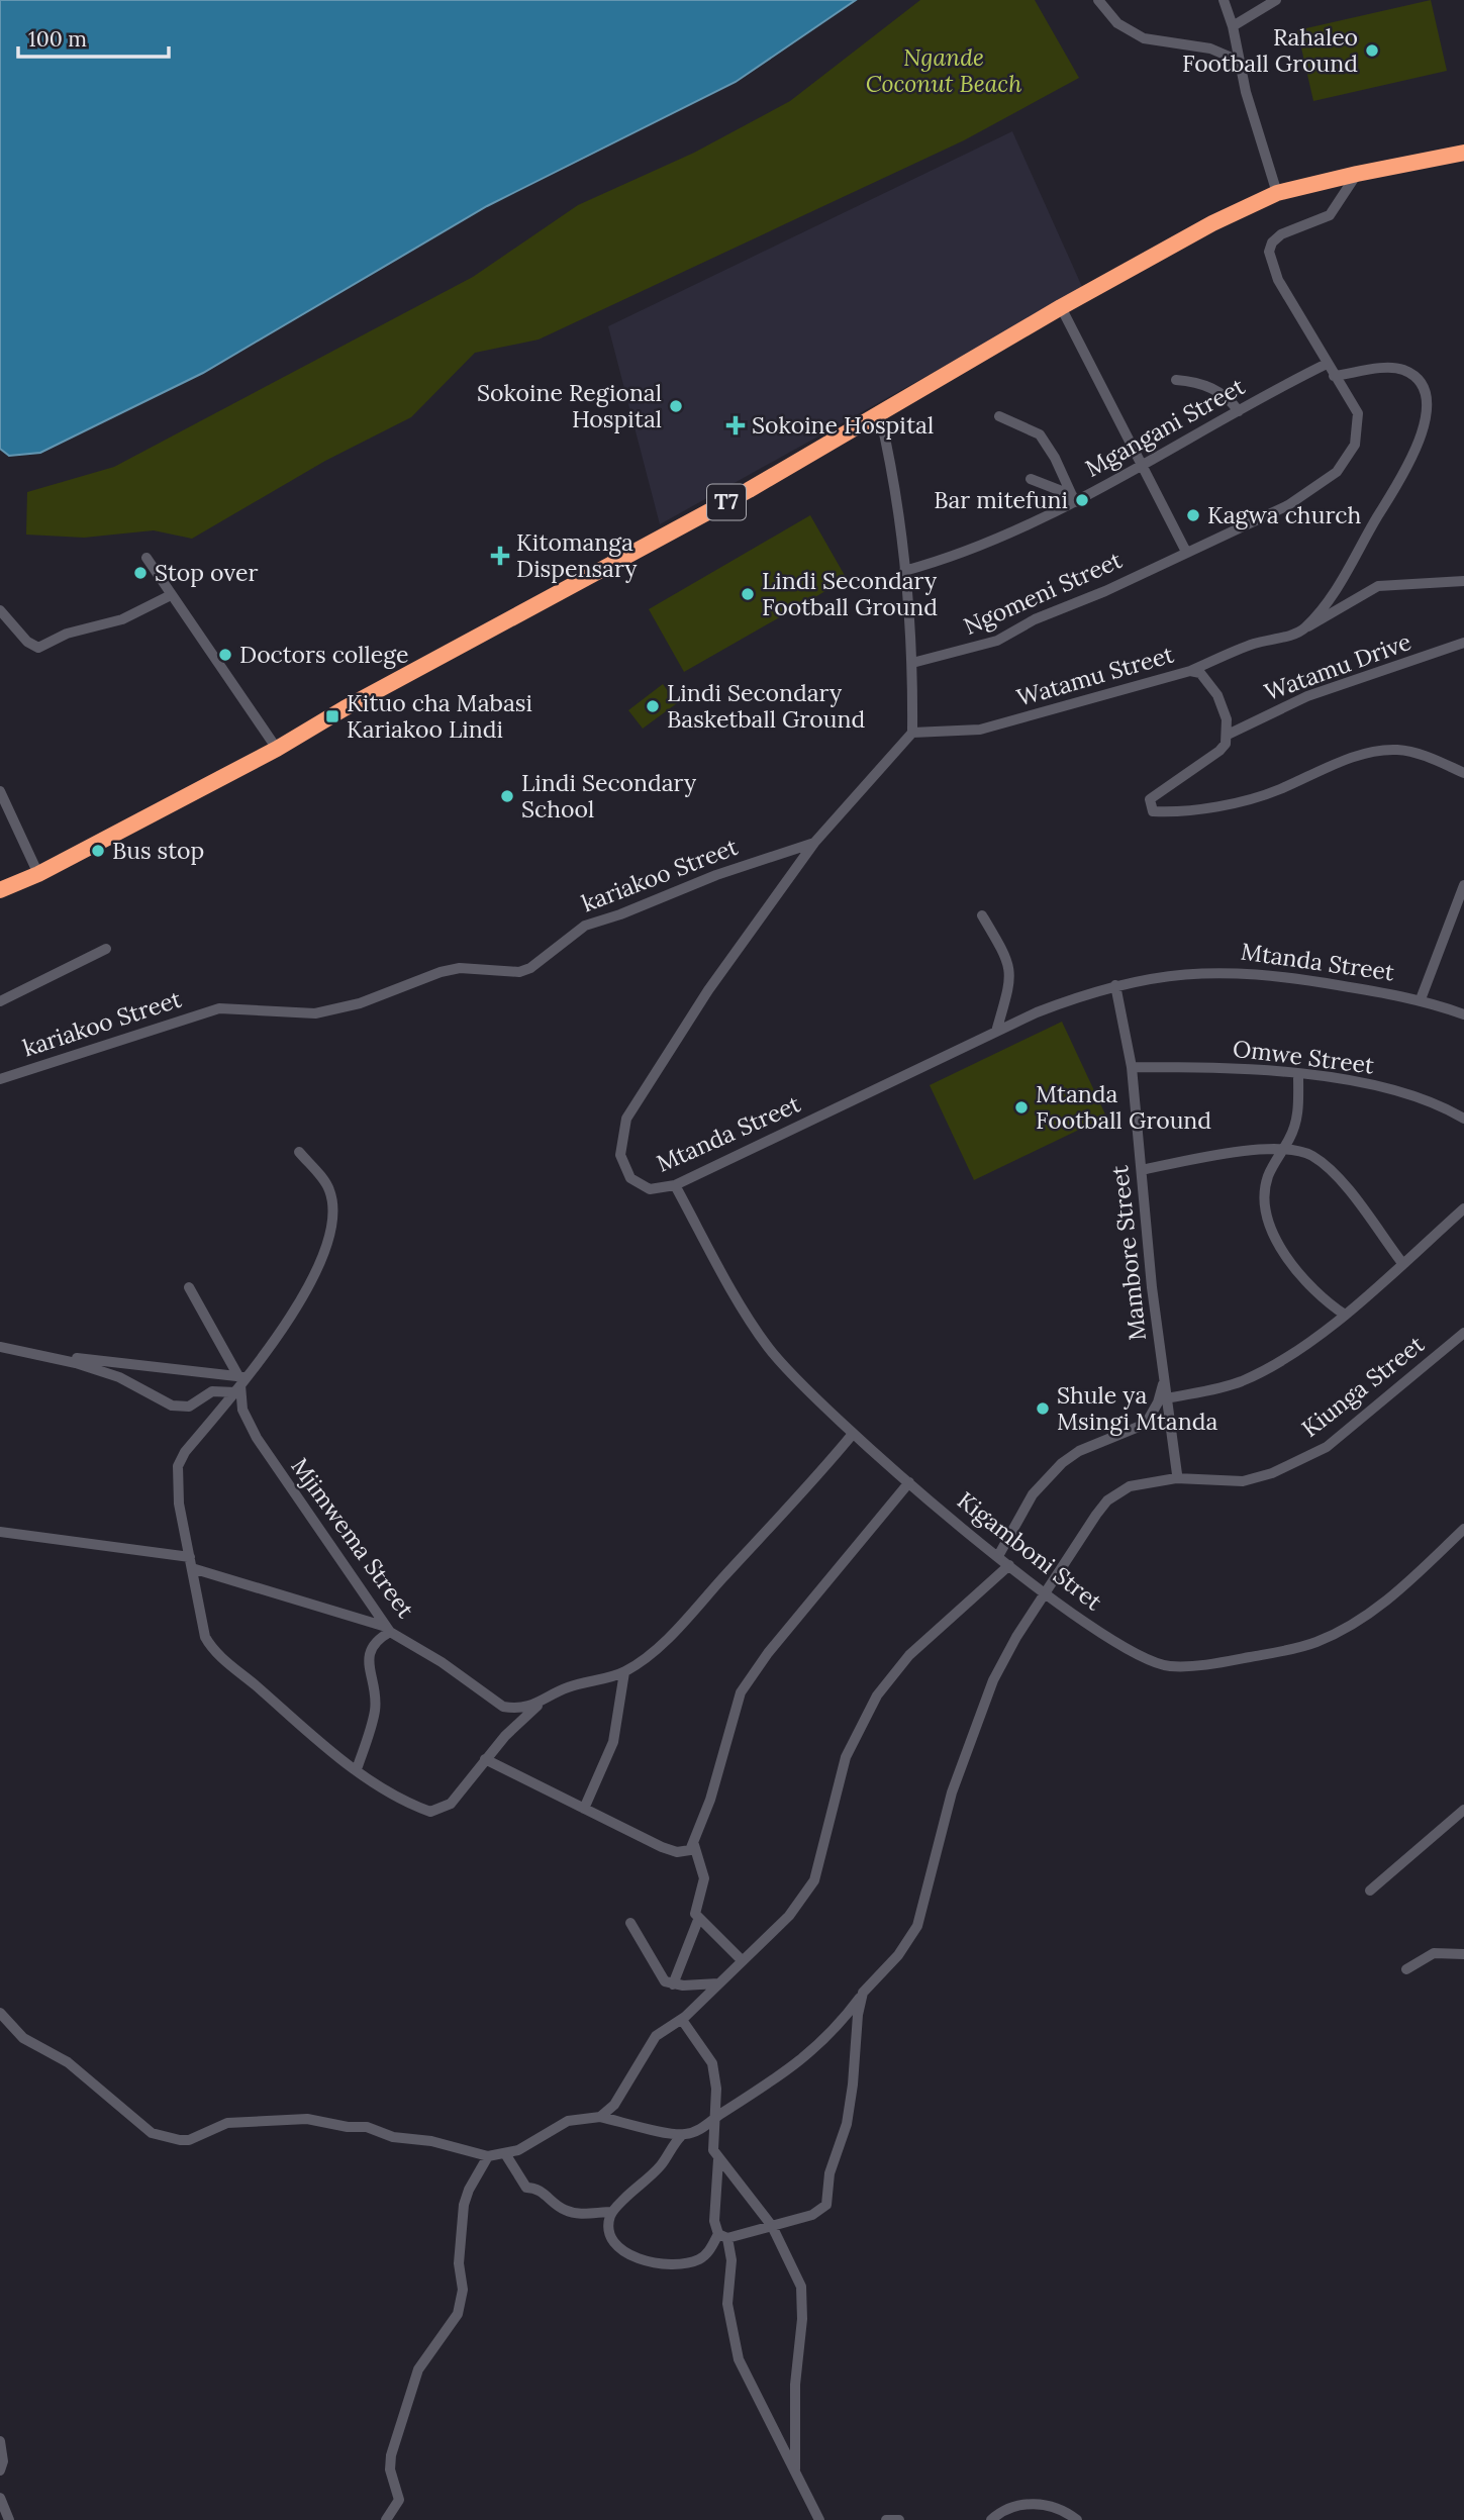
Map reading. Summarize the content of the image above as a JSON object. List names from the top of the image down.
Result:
{
  "streets": {
    "highway": ["T7"],
    "street": [
      "Mgangani Street",
      "Ngomeni Street",
      "Watamu Drive",
      "Watamu Street",
      "kariakoo Street",
      "Mtanda Street",
      "Omwe Street",
      "Mambore Street",
      "Kiunga Street",
      "Mjimwema Street",
      "Kigamboni Stret"
    ]
  },
  "crossings": [
    ["Mgangani Street", "Ngomeni Street"],
    ["T7", "Ngomeni Street"],
    ["Watamu Drive", "Watamu Street"],
    ["Watamu Street", "Mtanda Street"],
    ["kariakoo Street", "Mtanda Street"],
    ["Mtanda Street", "Mambore Street"],
    ["Mtanda Street", "Kigamboni Stret"],
    ["Omwe Street", "Mambore Street"],
    ["Kiunga Street", "Kigamboni Stret"]
  ],
  "parks": ["Ngande Coconut Beach"],
  "places": {
    "other": [
      "Rahaleo Football Ground",
      "Sokoine Regional Hospital",
      "Bar mitefuni",
      "Kagwa church",
      "Stop over",
      "Lindi Secondary Football Ground",
      "Doctors college",
      "Lindi Secondary Basketball Ground",
      "Lindi Secondary School",
      "Bus stop",
      "Mtanda Football Ground",
      "Shule ya Msingi Mtanda"
    ],
    "health": ["Sokoine Hospital", "Kitomanga Dispensary"],
    "transit": ["Kituo cha Mabasi Kariakoo Lindi"]
  },
  "scale_bar": "100 m"
}
